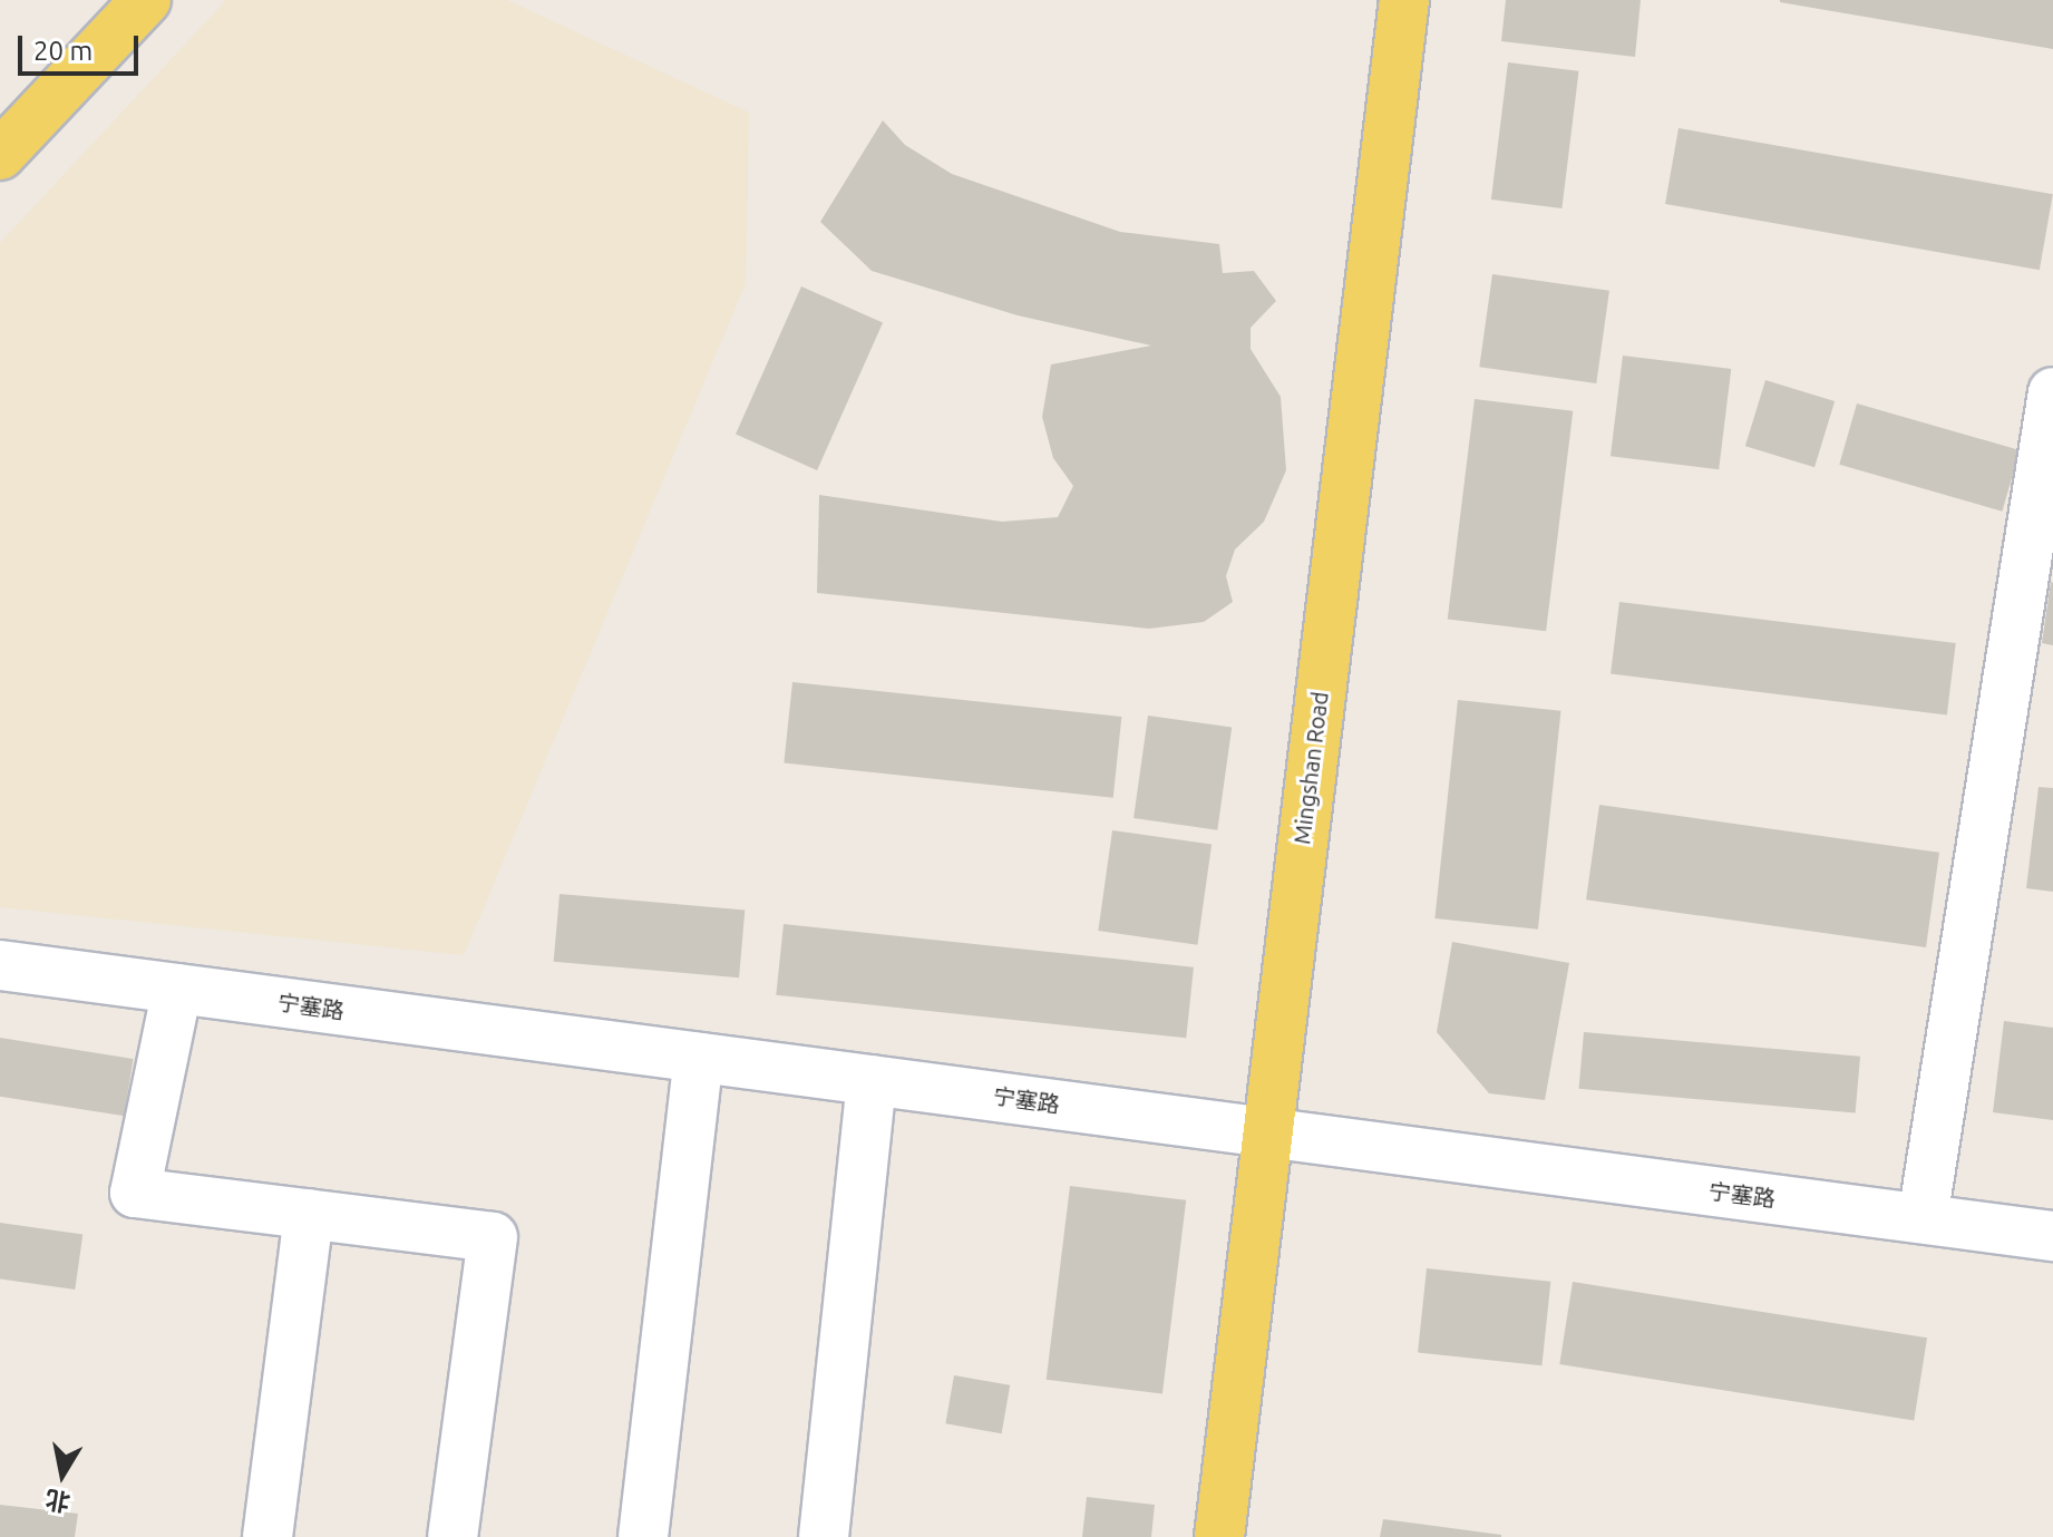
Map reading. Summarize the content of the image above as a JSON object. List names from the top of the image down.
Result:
{
  "streets": {
    "main road": ["Mingshan Road"],
    "street": ["宁塞路"]
  },
  "crossings": [
    ["Mingshan Road", "宁塞路"]
  ],
  "scale_bar": "20 m",
  "north": "bottom"
}
